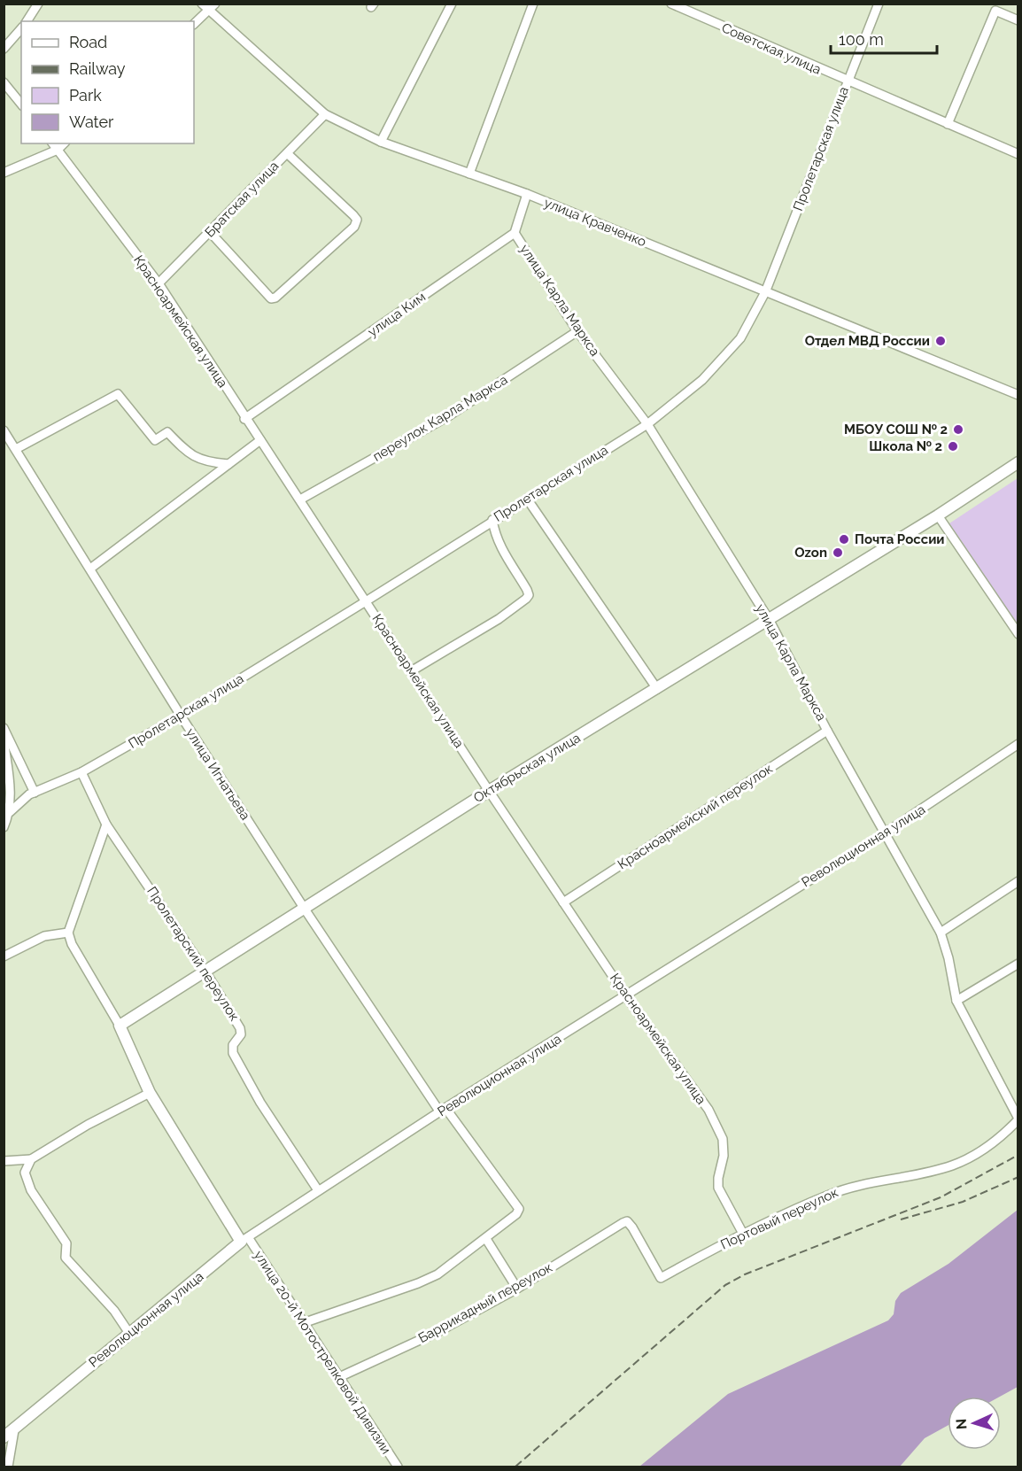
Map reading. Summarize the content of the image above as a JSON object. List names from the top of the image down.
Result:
{
  "streets": {
    "main road": ["Октябрьская улица", "Революционная улица", "улица 20-й Мотострелковой Дивизии"],
    "street": [
      "Советская улица",
      "Пролетарская улица",
      "Братская улица",
      "улица Кравченко",
      "улица Карла Маркса",
      "улица Ким",
      "Красноармейская улица",
      "переулок Карла Маркса",
      "улица Игнатьева",
      "Красноармейский переулок",
      "Пролетарский переулок",
      "Портовый переулок",
      "Баррикадный переулок"
    ]
  },
  "crossings": [
    ["Советская улица", "Пролетарская улица"],
    ["Пролетарская улица", "улица Кравченко"],
    ["Пролетарская улица", "улица Карла Маркса"],
    ["Пролетарская улица", "Красноармейская улица"],
    ["Пролетарская улица", "улица Игнатьева"],
    ["Пролетарская улица", "Пролетарский переулок"],
    ["Братская улица", "улица Кравченко"],
    ["Братская улица", "Красноармейская улица"],
    ["улица Карла Маркса", "улица Ким"],
    ["улица Карла Маркса", "переулок Карла Маркса"],
    ["улица Карла Маркса", "Октябрьская улица"],
    ["улица Карла Маркса", "Красноармейский переулок"],
    ["улица Карла Маркса", "Революционная улица"],
    ["улица Карла Маркса", "Портовый переулок"],
    ["улица Ким", "Красноармейская улица"],
    ["Красноармейская улица", "переулок Карла Маркса"],
    ["Красноармейская улица", "Октябрьская улица"],
    ["Красноармейская улица", "Красноармейский переулок"],
    ["Красноармейская улица", "Революционная улица"],
    ["Красноармейская улица", "Портовый переулок"],
    ["Октябрьская улица", "улица Игнатьева"],
    ["Октябрьская улица", "Пролетарский переулок"],
    ["Октябрьская улица", "улица 20-й Мотострелковой Дивизии"],
    ["улица Игнатьева", "Революционная улица"],
    ["Революционная улица", "Пролетарский переулок"],
    ["Революционная улица", "улица 20-й Мотострелковой Дивизии"],
    ["Портовый переулок", "Баррикадный переулок"],
    ["Баррикадный переулок", "улица 20-й Мотострелковой Дивизии"]
  ],
  "places": [
    "Отдел МВД России",
    "МБОУ СОШ № 2",
    "Школа № 2",
    "Почта России",
    "Ozon"
  ],
  "legend": [
    "Road",
    "Railway",
    "Park",
    "Water"
  ],
  "scale_bar": "100 m",
  "north": "left"
}
